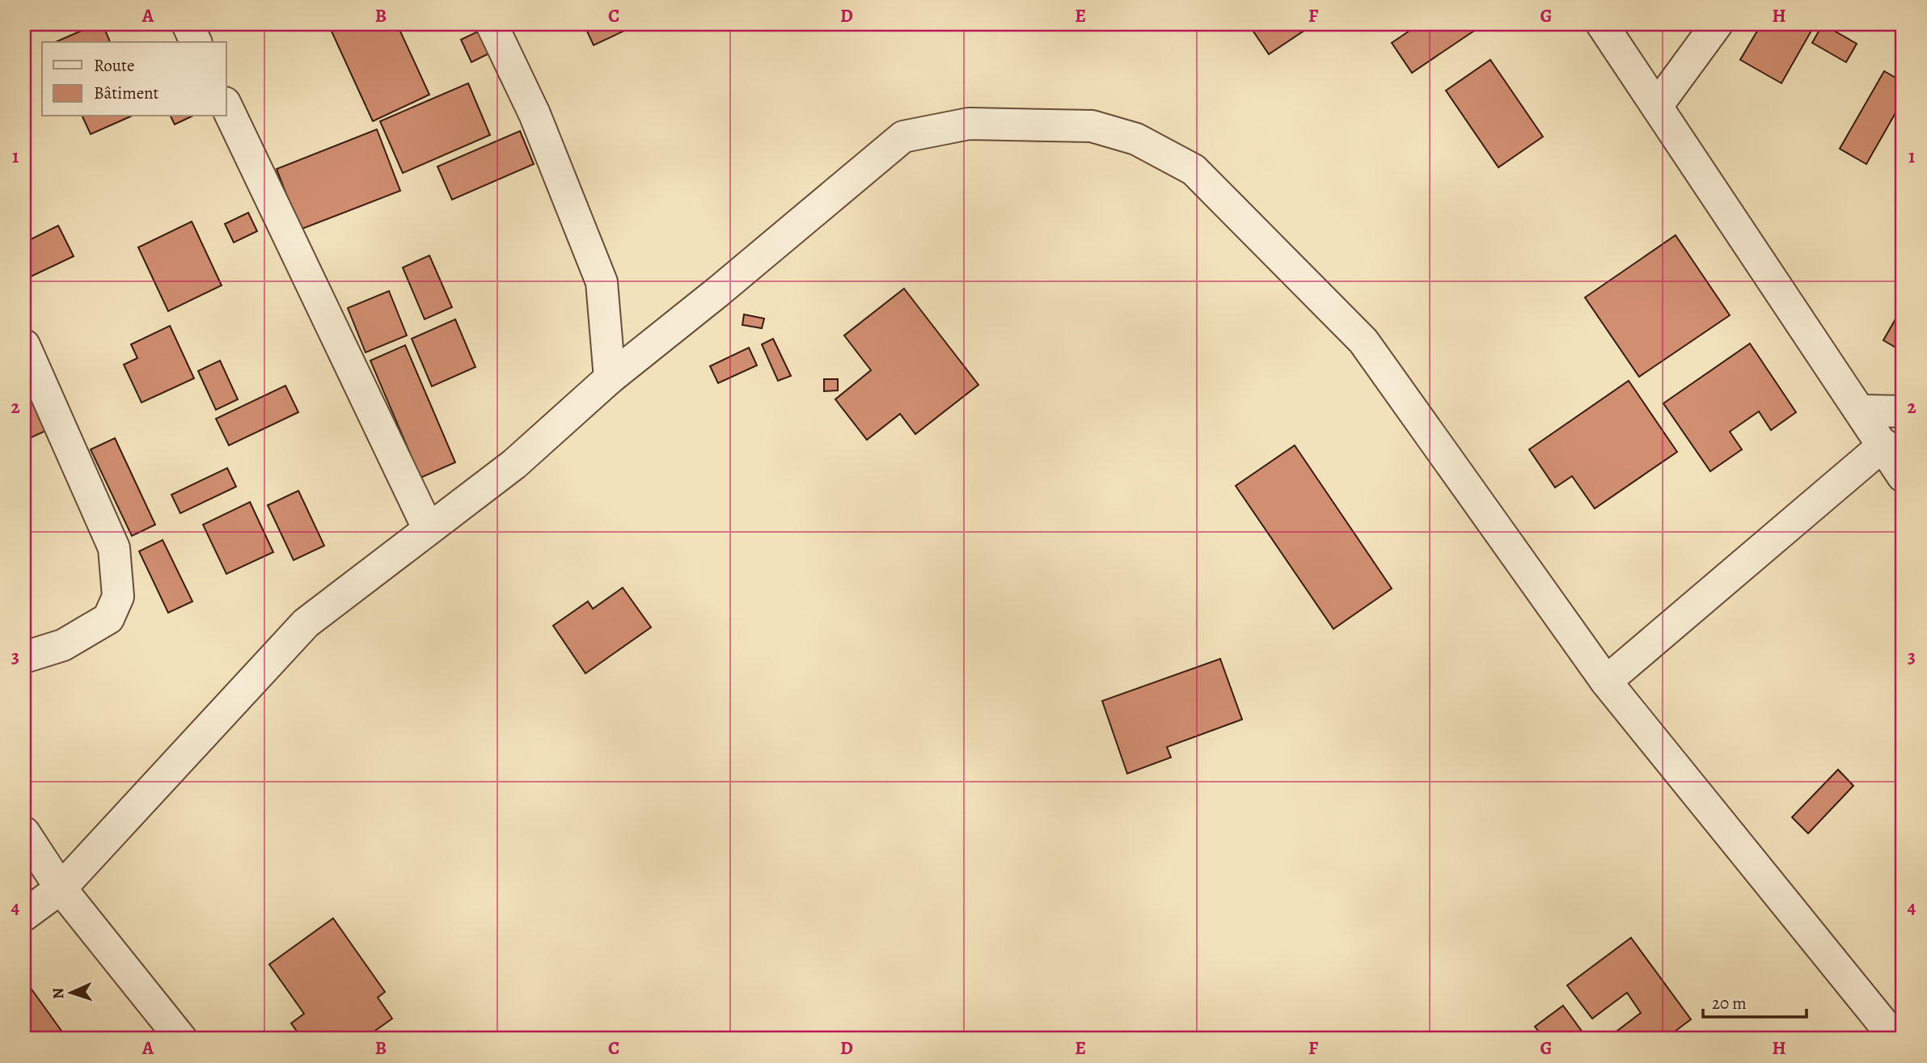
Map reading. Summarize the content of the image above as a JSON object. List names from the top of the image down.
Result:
{
  "legend": ["Route", "Bâtiment"],
  "scale_bar": "20 m",
  "north": "left",
  "grid": {
    "columns": [
      "A",
      "B",
      "C",
      "D",
      "E",
      "F",
      "G",
      "H"
    ],
    "rows": [
      "1",
      "2",
      "3",
      "4"
    ]
  }
}
